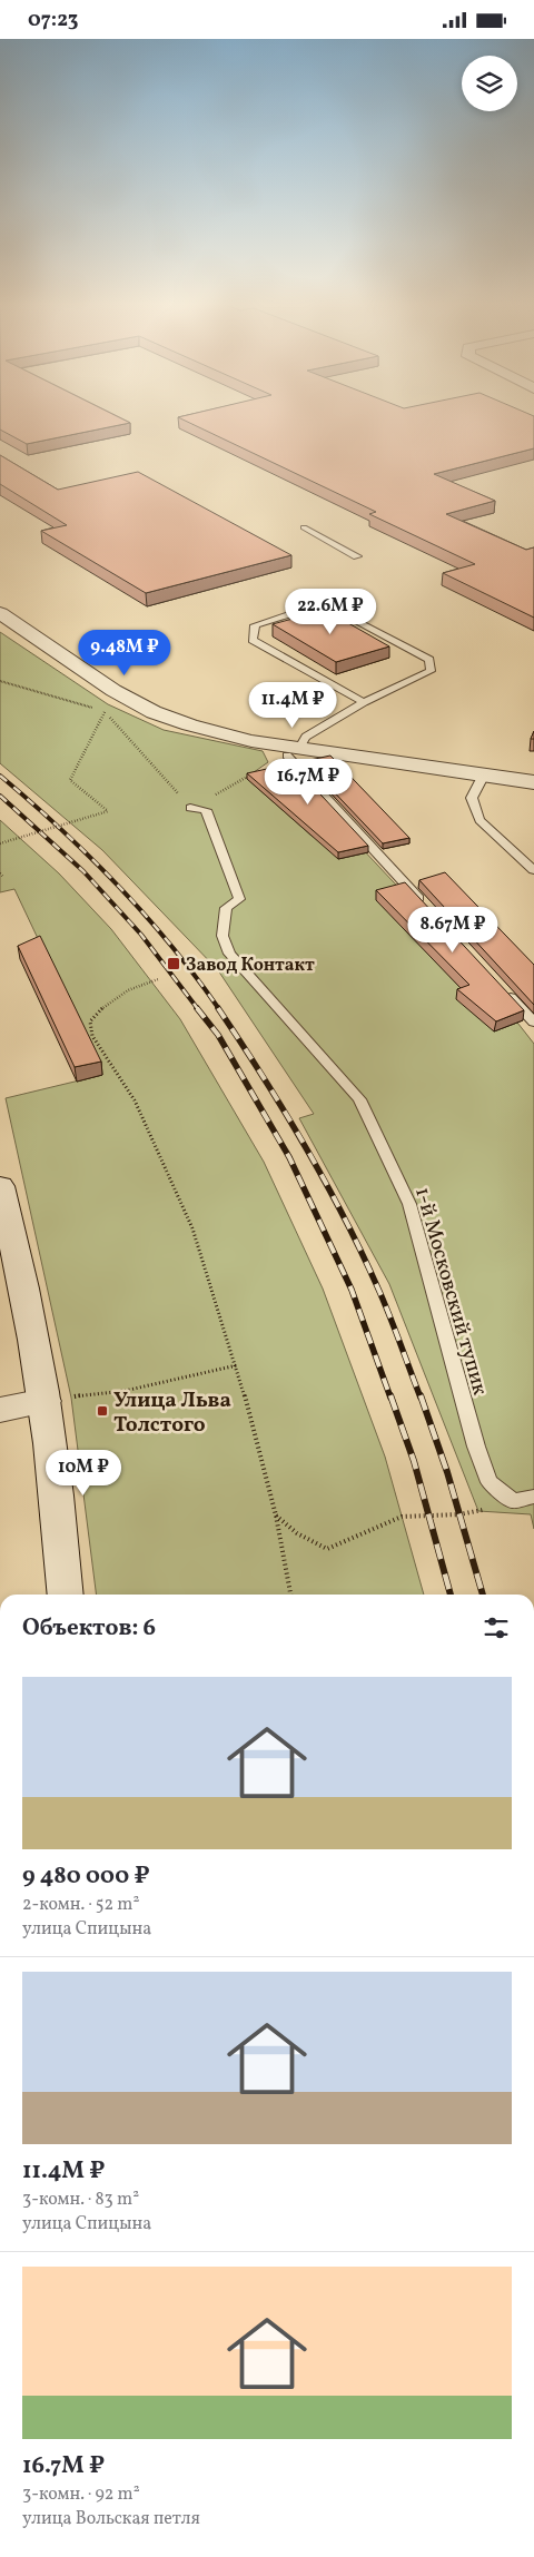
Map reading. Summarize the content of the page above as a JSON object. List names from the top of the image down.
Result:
{
  "streets": {
    "lane": ["1-й Московский тупик"]
  },
  "places": {
    "transit": ["Завод Контакт", "Улица Льва Толстого"]
  },
  "page": {
    "status": "07:23",
    "price": [
      "22.6M ₽",
      "9.48M ₽",
      "11.4M ₽",
      "16.7M ₽",
      "8.67M ₽",
      "10M ₽"
    ],
    "heading": "Объектов: 6",
    "list": [
      {
        "name": "9 480 000 ₽",
        "note": "2-комн. · 52 m² · улица Спицына"
      },
      {
        "name": "11.4M ₽",
        "note": "3-комн. · 83 m² · улица Спицына"
      },
      {
        "name": "16.7M ₽",
        "note": "3-комн. · 92 m² · улица Вольская петля"
      }
    ]
  }
}
